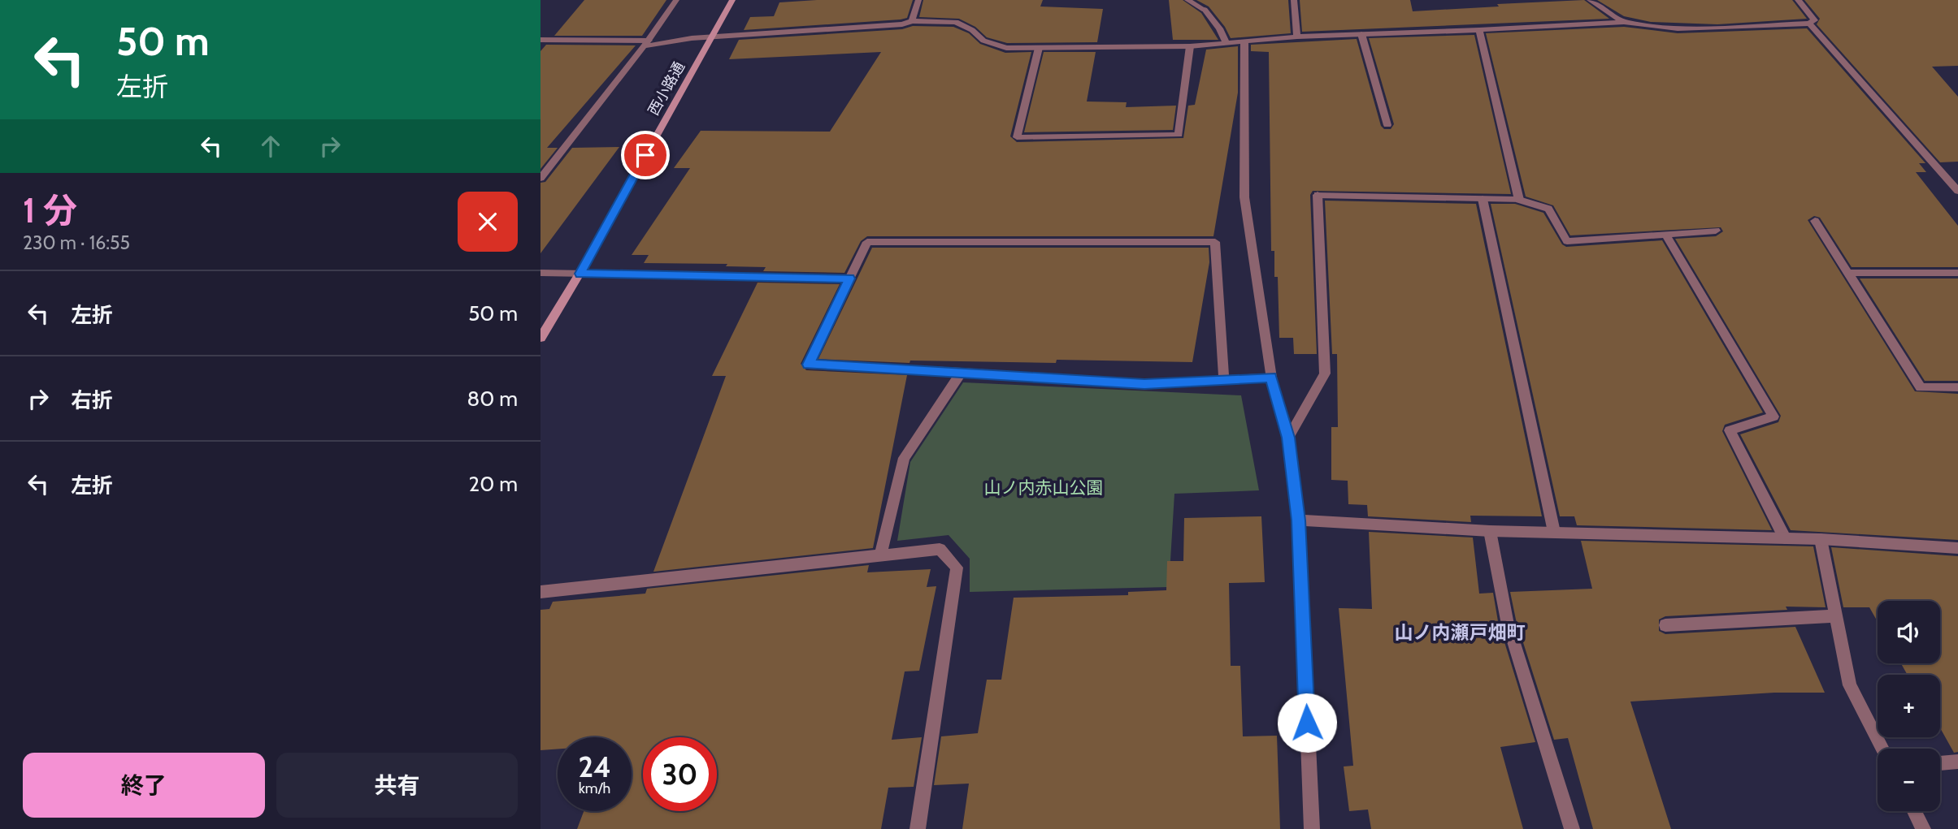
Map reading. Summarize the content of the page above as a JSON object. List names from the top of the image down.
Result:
{
  "streets": {
    "street": ["西小路通"]
  },
  "districts": ["山ノ内瀬戸畑町"],
  "parks": ["山ノ内赤山公園"],
  "page": {
    "turn": ["50 m", "左折"],
    "heading": ["1 分", "230 m · 16:55"],
    "list": [
      {
        "name": "左折",
        "value": "50 m"
      },
      {
        "name": "右折",
        "value": "80 m"
      },
      {
        "name": "左折",
        "value": "20 m"
      }
    ],
    "map_buttons": ["+", "−"],
    "speed": "24 km/h",
    "limit": "30",
    "buttons": ["終了", "共有"]
  }
}
